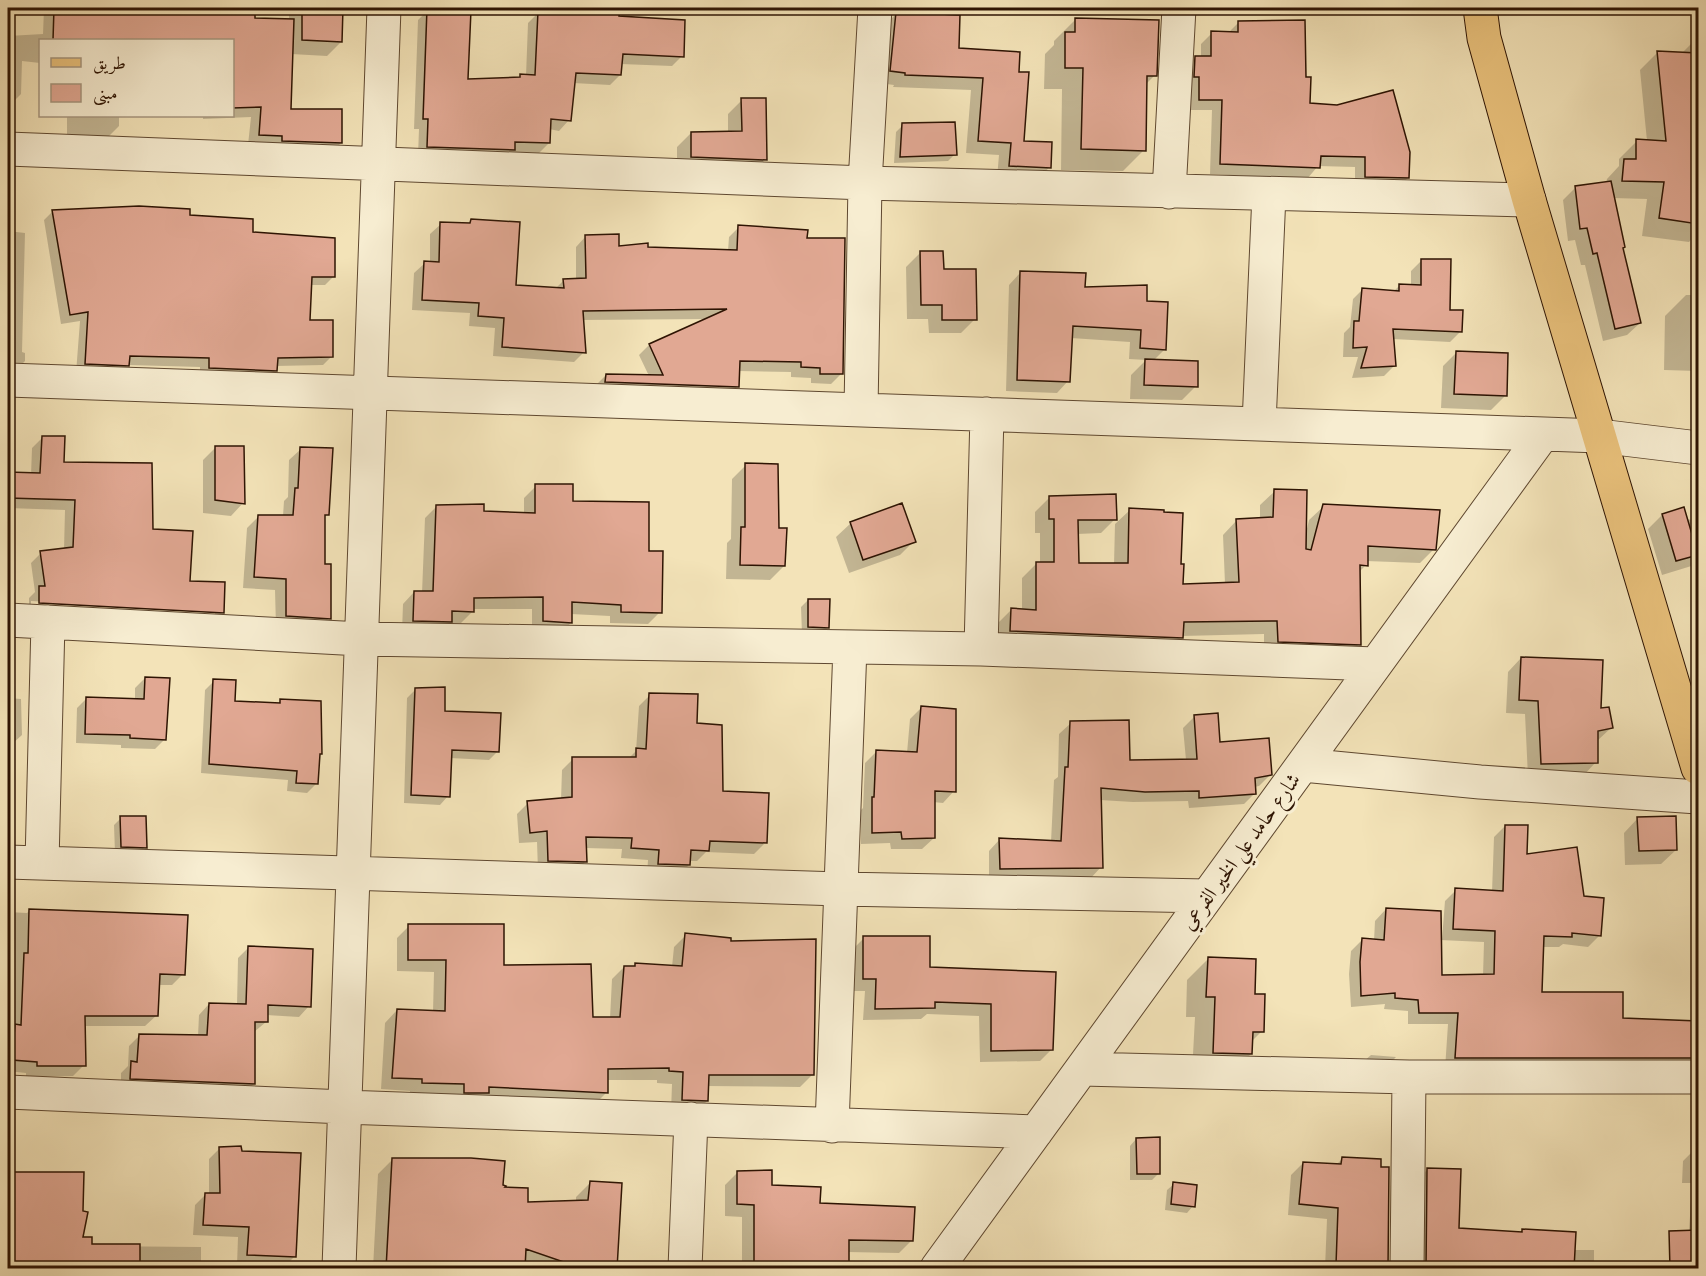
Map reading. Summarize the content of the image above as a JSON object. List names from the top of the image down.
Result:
{
  "streets": {
    "street": ["شارع حامد علي الخير الفرعي"]
  },
  "legend": ["طريق", "مبنى"]
}
